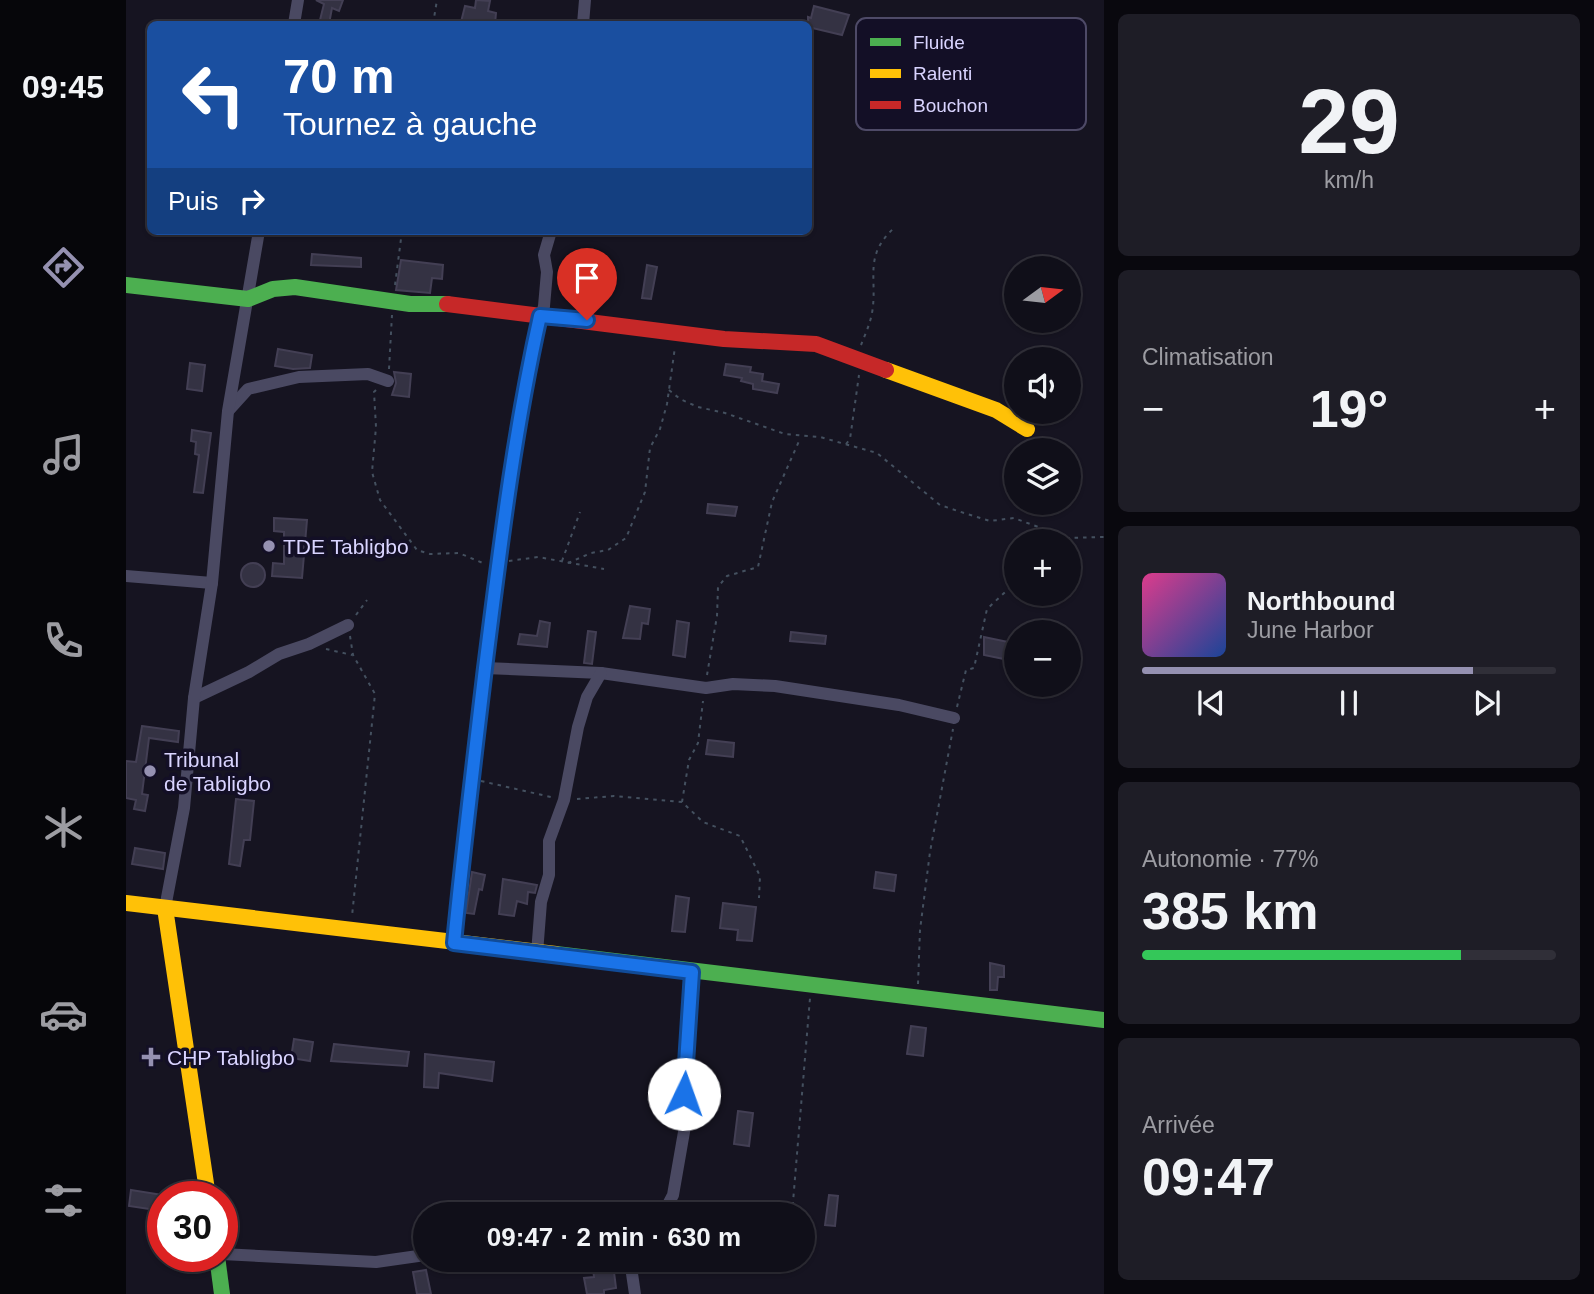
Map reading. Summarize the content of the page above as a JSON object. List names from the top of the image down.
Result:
{
  "places": {
    "other": ["TDE Tabligbo", "Tribunal de Tabligbo"],
    "health": ["CHP Tabligbo"]
  },
  "legend": ["Fluide", "Ralenti", "Bouchon"],
  "north": "right",
  "page": {
    "tabs": "09:45",
    "tile": [
      ["29", "km/h"],
      "Climatisation",
      ["Autonomie · 77%", "385 km"],
      ["Arrivée", "09:47"]
    ],
    "turn": ["70 m", "Tournez à gauche"],
    "then": "Puis",
    "map_buttons": ["+", "−"],
    "heat": ["−", "19°", "+"],
    "song": ["Northbound", "June Harbor"],
    "limit": "30",
    "trip": "09:47 · 2 min · 630 m"
  }
}
